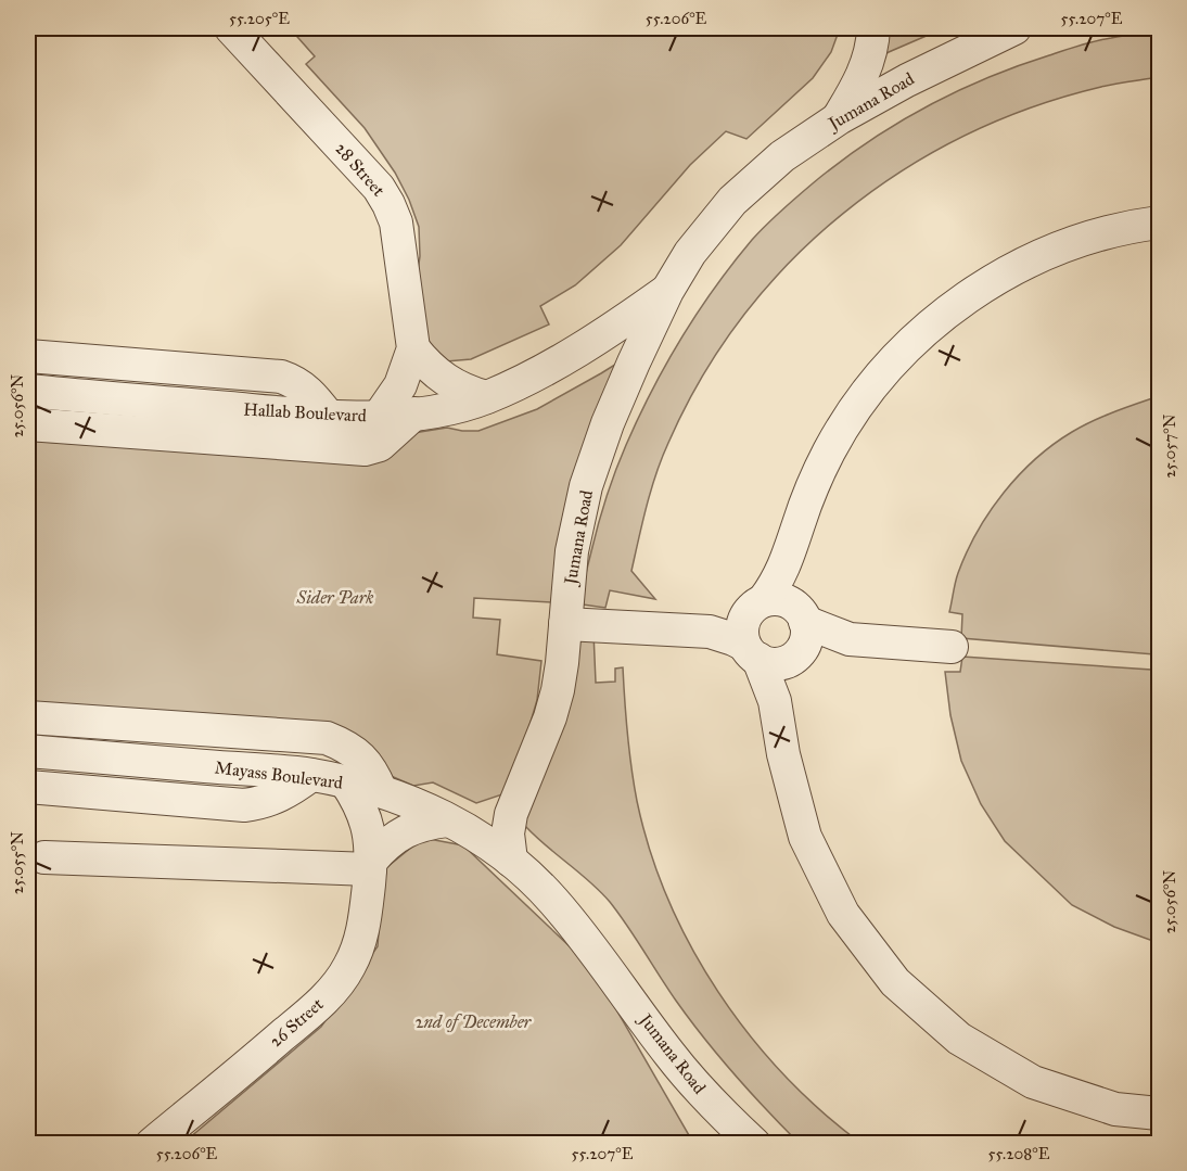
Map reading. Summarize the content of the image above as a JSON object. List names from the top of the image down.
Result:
{
  "streets": {
    "street": [
      "Jumana Road",
      "28 Street",
      "Hallab Boulevard",
      "Mayass Boulevard",
      "26 Street"
    ]
  },
  "crossings": [
    ["Jumana Road", "Hallab Boulevard"],
    ["Jumana Road", "Mayass Boulevard"],
    ["28 Street", "Hallab Boulevard"],
    ["Mayass Boulevard", "26 Street"]
  ],
  "parks": ["Sider Park", "2nd of December"],
  "coordinates": [
    "55.205°E",
    "55.206°E",
    "55.207°E",
    "25.056°N",
    "25.057°N",
    "25.055°N",
    "55.208°E"
  ]
}
